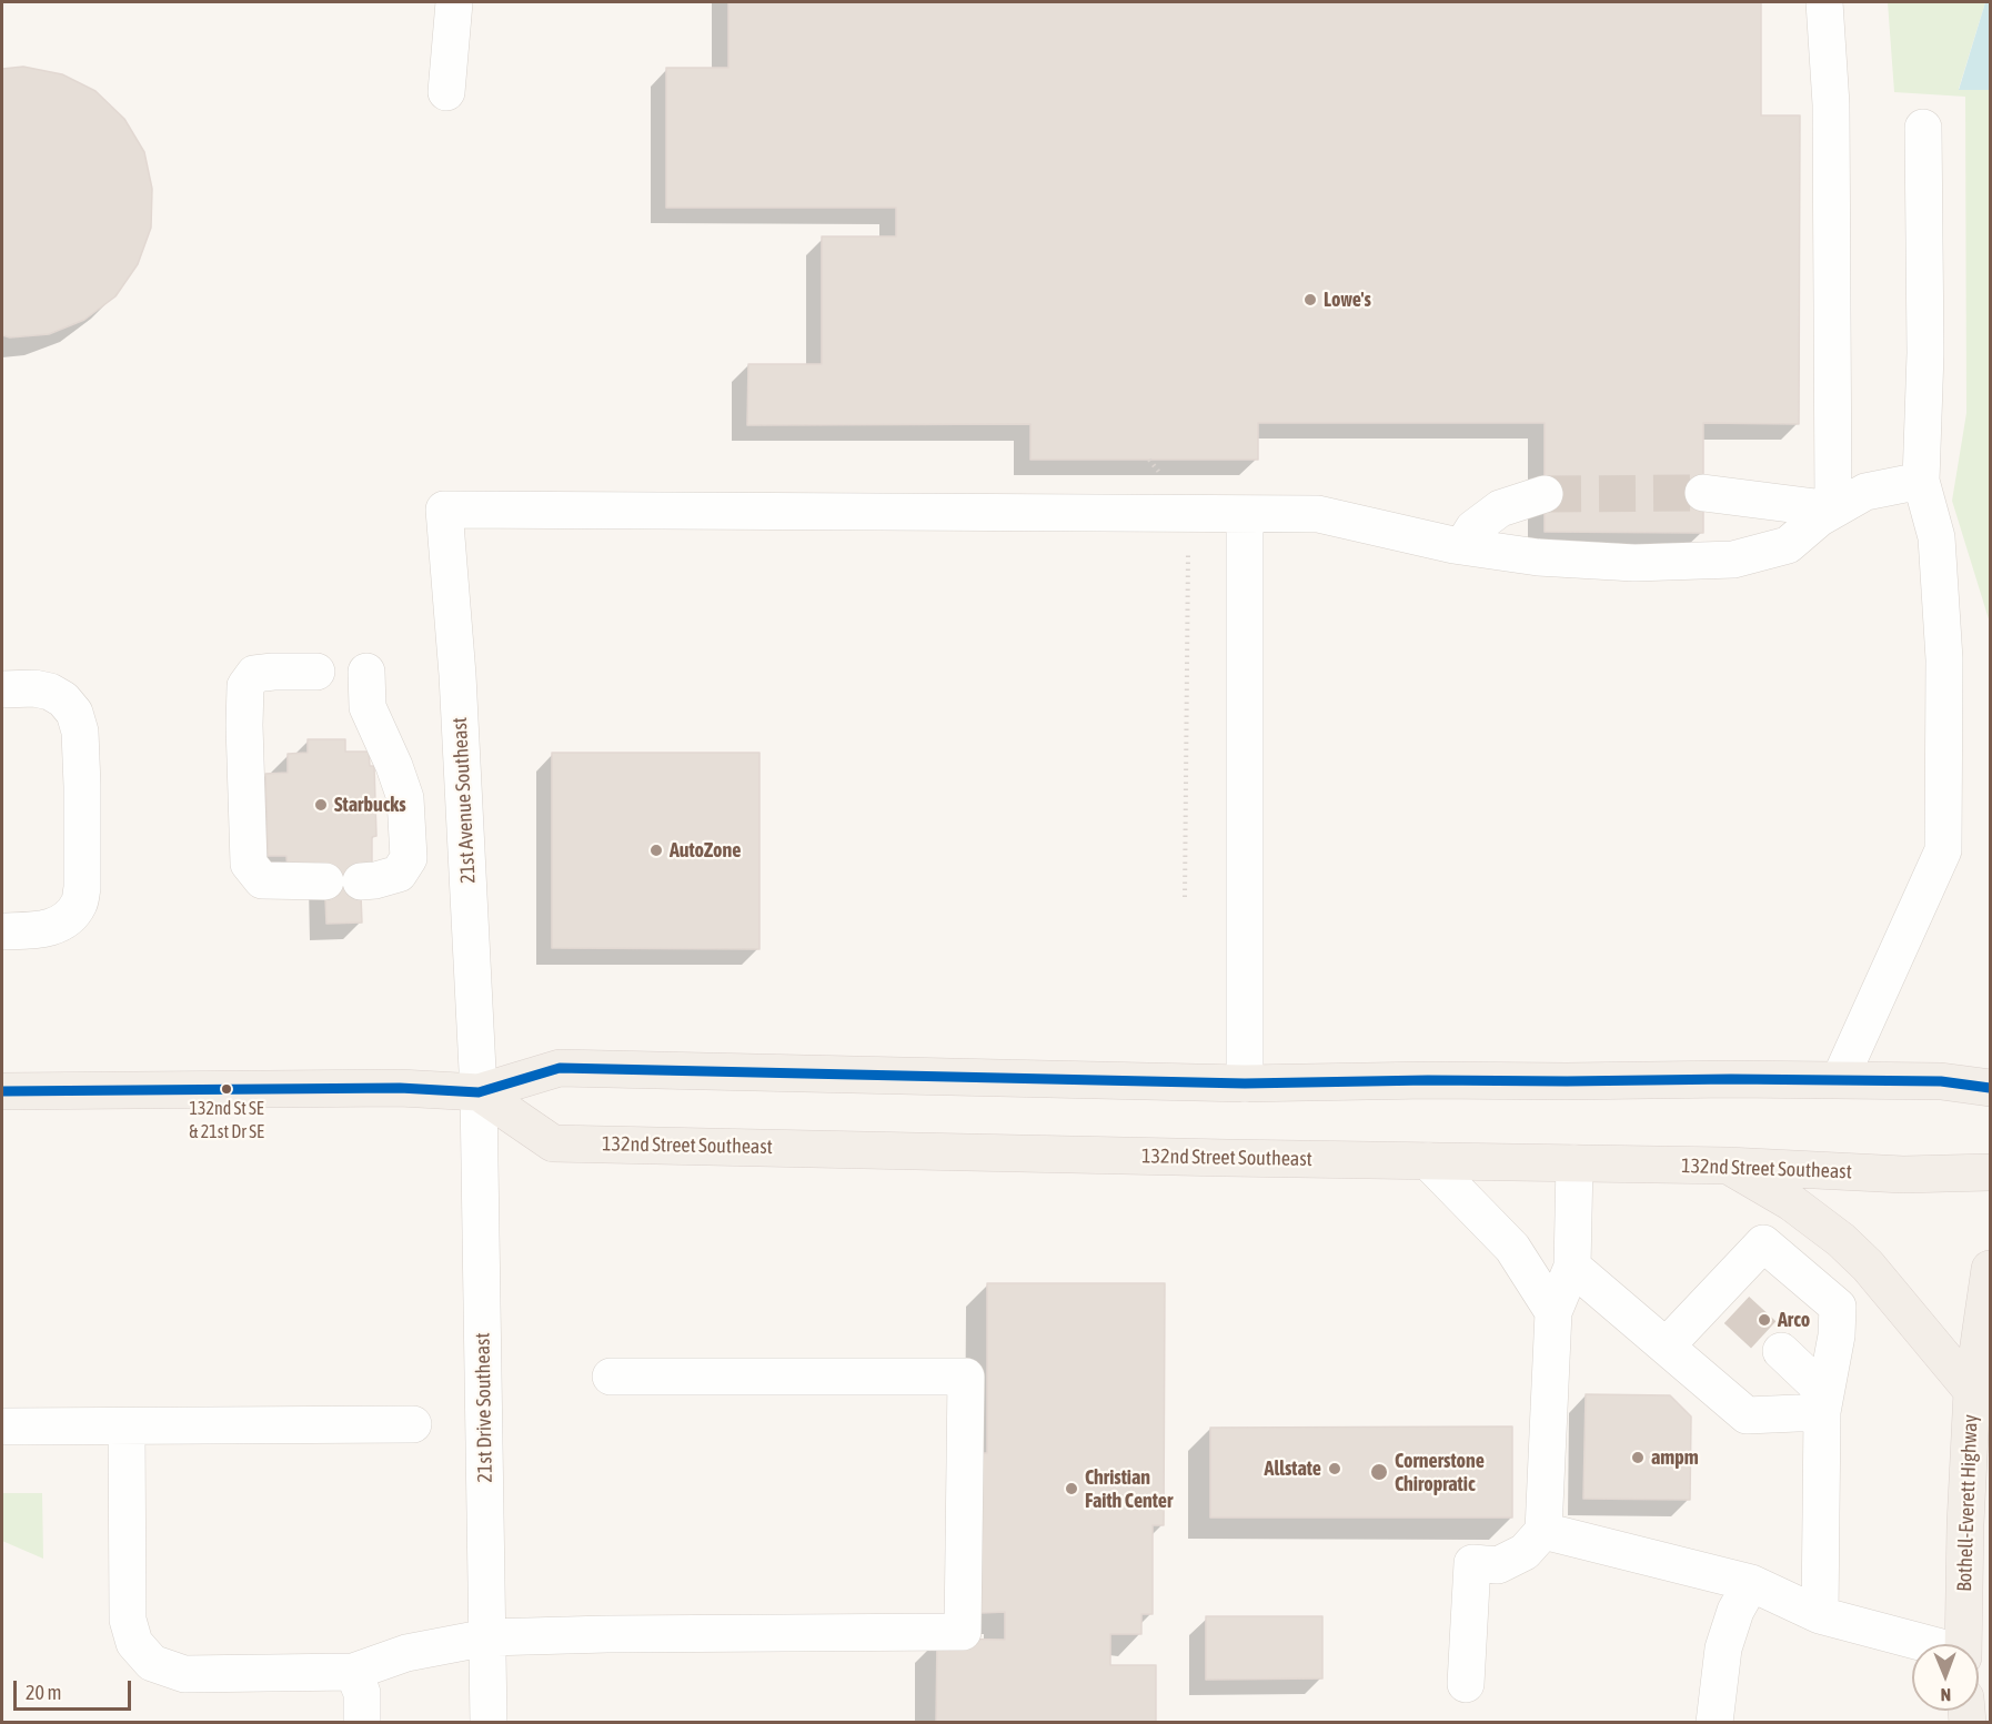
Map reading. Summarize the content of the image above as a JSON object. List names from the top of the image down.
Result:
{
  "streets": {
    "main road": ["132nd Street Southeast", "Bothell-Everett Highway"],
    "street": ["21st Avenue Southeast", "21st Drive Southeast"]
  },
  "crossings": [
    ["21st Avenue Southeast", "132nd Street Southeast"],
    ["21st Avenue Southeast", "21st Drive Southeast"],
    ["132nd Street Southeast", "21st Drive Southeast"]
  ],
  "places": [
    "Lowe's",
    "Starbucks",
    "AutoZone",
    "132nd St SE & 21st Dr SE",
    "Arco",
    "ampm",
    "Allstate",
    "Cornerstone Chiropratic",
    "Christian Faith Center"
  ],
  "scale_bar": "20 m",
  "north": "bottom"
}
